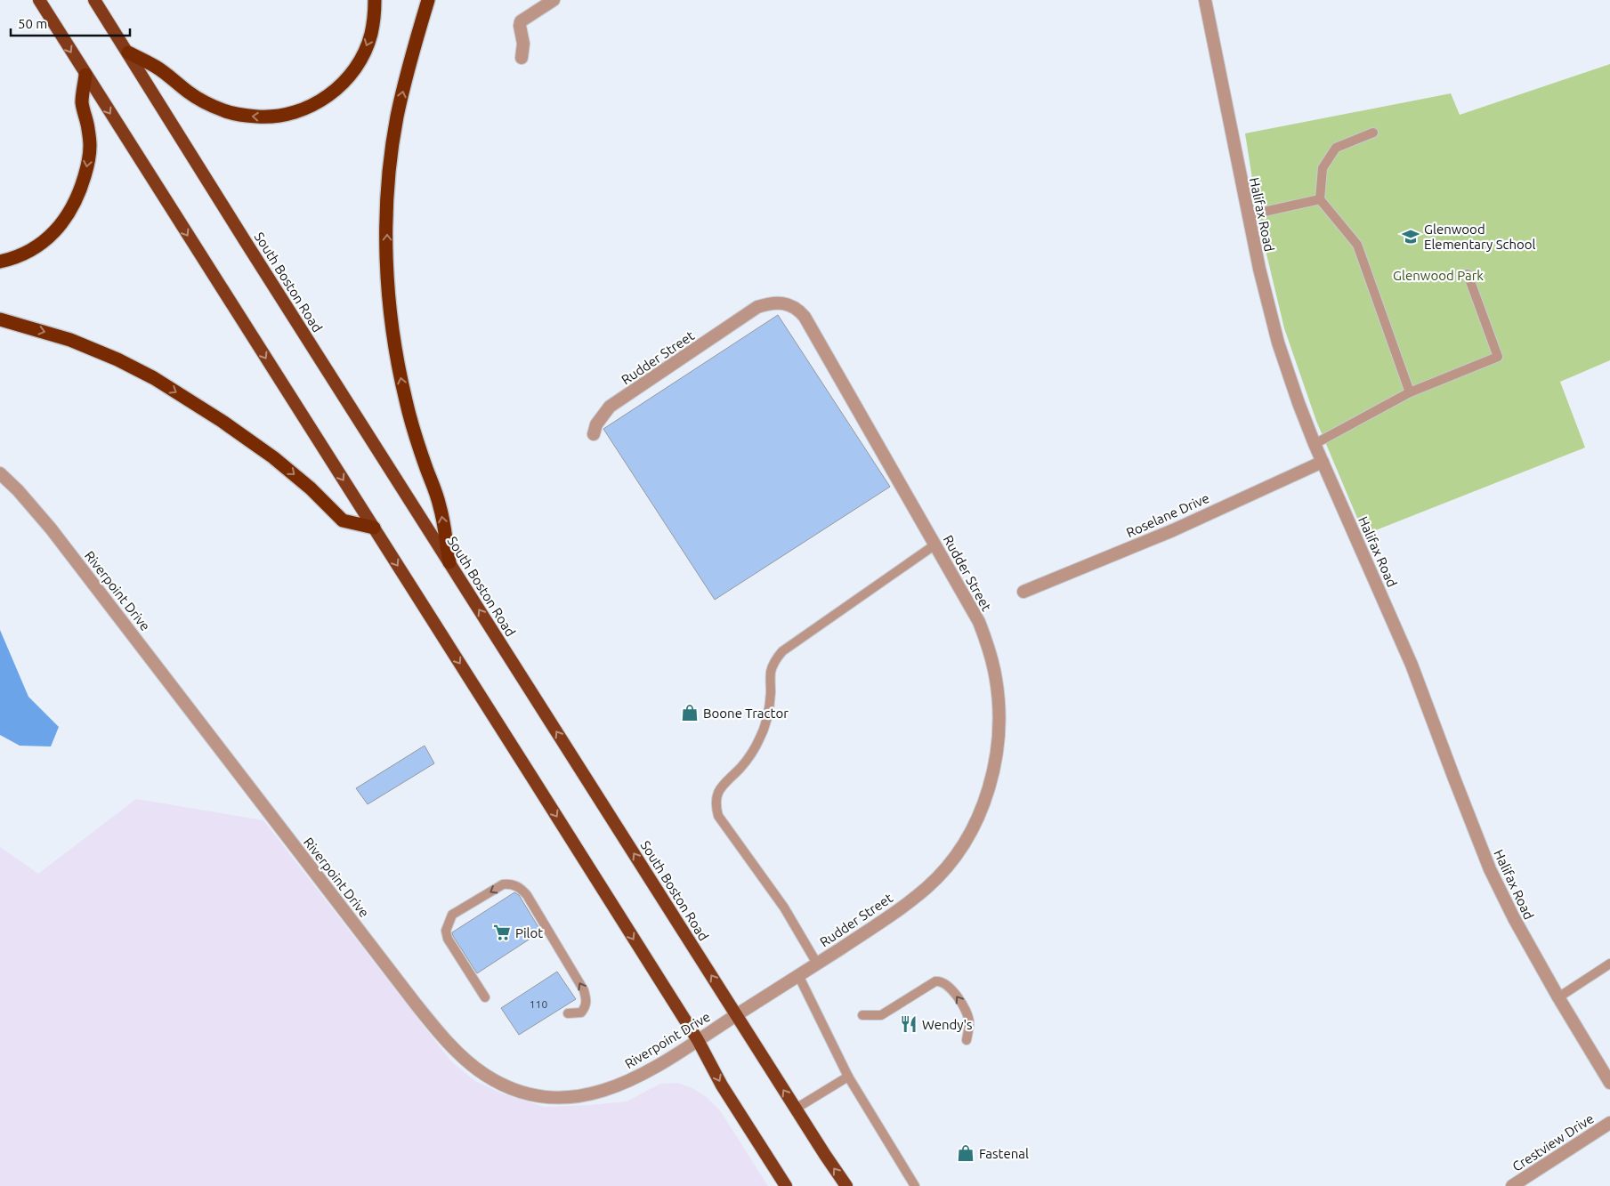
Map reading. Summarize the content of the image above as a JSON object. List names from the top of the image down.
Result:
{
  "streets": {
    "highway": ["South Boston Road"],
    "street": [
      "Halifax Road",
      "Rudder Street",
      "Roselane Drive",
      "Riverpoint Drive",
      "Crestview Drive"
    ]
  },
  "crossings": [
    ["Halifax Road", "Roselane Drive"],
    ["South Boston Road", "Rudder Street"],
    ["South Boston Road", "Riverpoint Drive"],
    ["Rudder Street", "Riverpoint Drive"]
  ],
  "parks": ["Glenwood Park"],
  "places": {
    "school or university": ["Glenwood Elementary School"],
    "shop": ["Boone Tractor", "Fastenal"],
    "supermarket": ["Pilot"],
    "restaurant": ["Wendy's"]
  },
  "house_numbers": ["110"],
  "scale_bar": "50 m"
}
